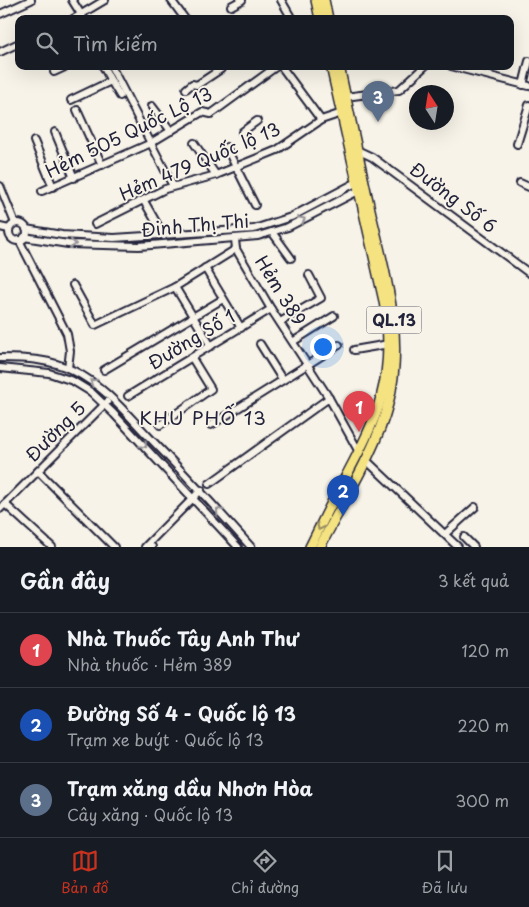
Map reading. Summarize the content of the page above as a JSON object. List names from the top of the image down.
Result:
{
  "streets": {
    "highway": ["QL.13"],
    "street": [
      "Hẻm 505 Quốc Lộ 13",
      "Hẻm 479 Quốc lộ 13",
      "Đường Số 6",
      "Đinh Thị Thi",
      "Hẻm 389",
      "Đường Số 1",
      "Đường 5"
    ]
  },
  "crossings": [
    ["Hẻm 479 Quốc lộ 13", "Đinh Thị Thi"],
    ["Hẻm 479 Quốc lộ 13", "QL.13"],
    ["Đường Số 6", "QL.13"],
    ["Đinh Thị Thi", "QL.13"],
    ["Hẻm 389", "QL.13"],
    ["Hẻm 389", "Đường Số 1"]
  ],
  "districts": ["KHU PHỐ 13"],
  "north": "top",
  "page": {
    "search": "Tìm kiếm",
    "pins": ["3", "1", "2"],
    "heading": ["Gần đây", "3 kết quả"],
    "list": [
      {
        "mark": "1",
        "name": "Nhà Thuốc Tây Anh Thư",
        "note": "Nhà thuốc · Hẻm 389",
        "value": "120 m"
      },
      {
        "mark": "2",
        "name": "Đường Số 4 - Quốc lộ 13",
        "note": "Trạm xe buýt · Quốc lộ 13",
        "value": "220 m"
      },
      {
        "mark": "3",
        "name": "Trạm xăng dầu Nhơn Hòa",
        "note": "Cây xăng · Quốc lộ 13",
        "value": "300 m"
      }
    ],
    "nav": ["Bản đồ", "Chỉ đường", "Đã lưu"]
  }
}
